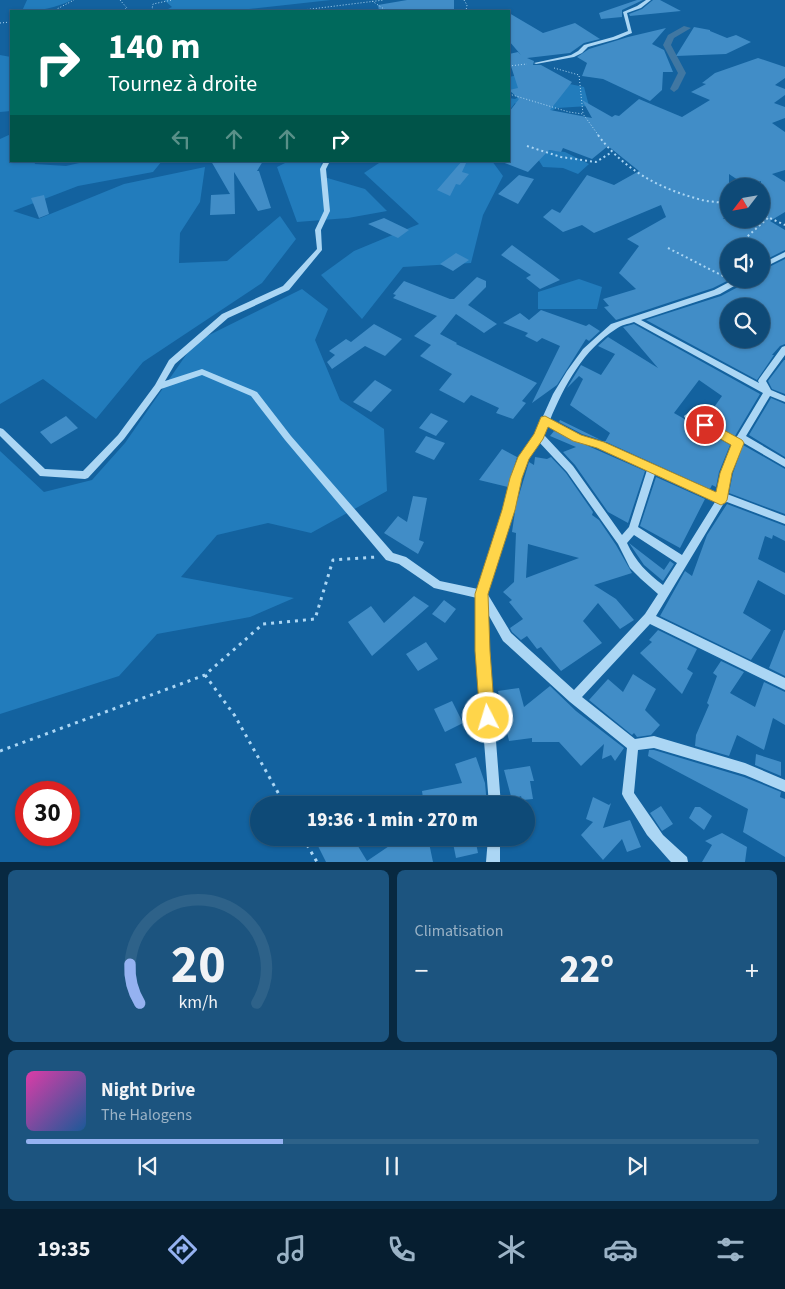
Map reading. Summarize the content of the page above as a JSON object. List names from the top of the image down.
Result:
{
  "north": "bottom left",
  "page": {
    "turn": ["140 m", "Tournez à droite"],
    "limit": "30",
    "trip": "19:36 · 1 min · 270 m",
    "tile": "Climatisation",
    "heat": ["−", "22°", "+"],
    "song": ["Night Drive", "The Halogens"],
    "tabs": "19:35",
    "gauge": ["20", "km/h"]
  }
}
